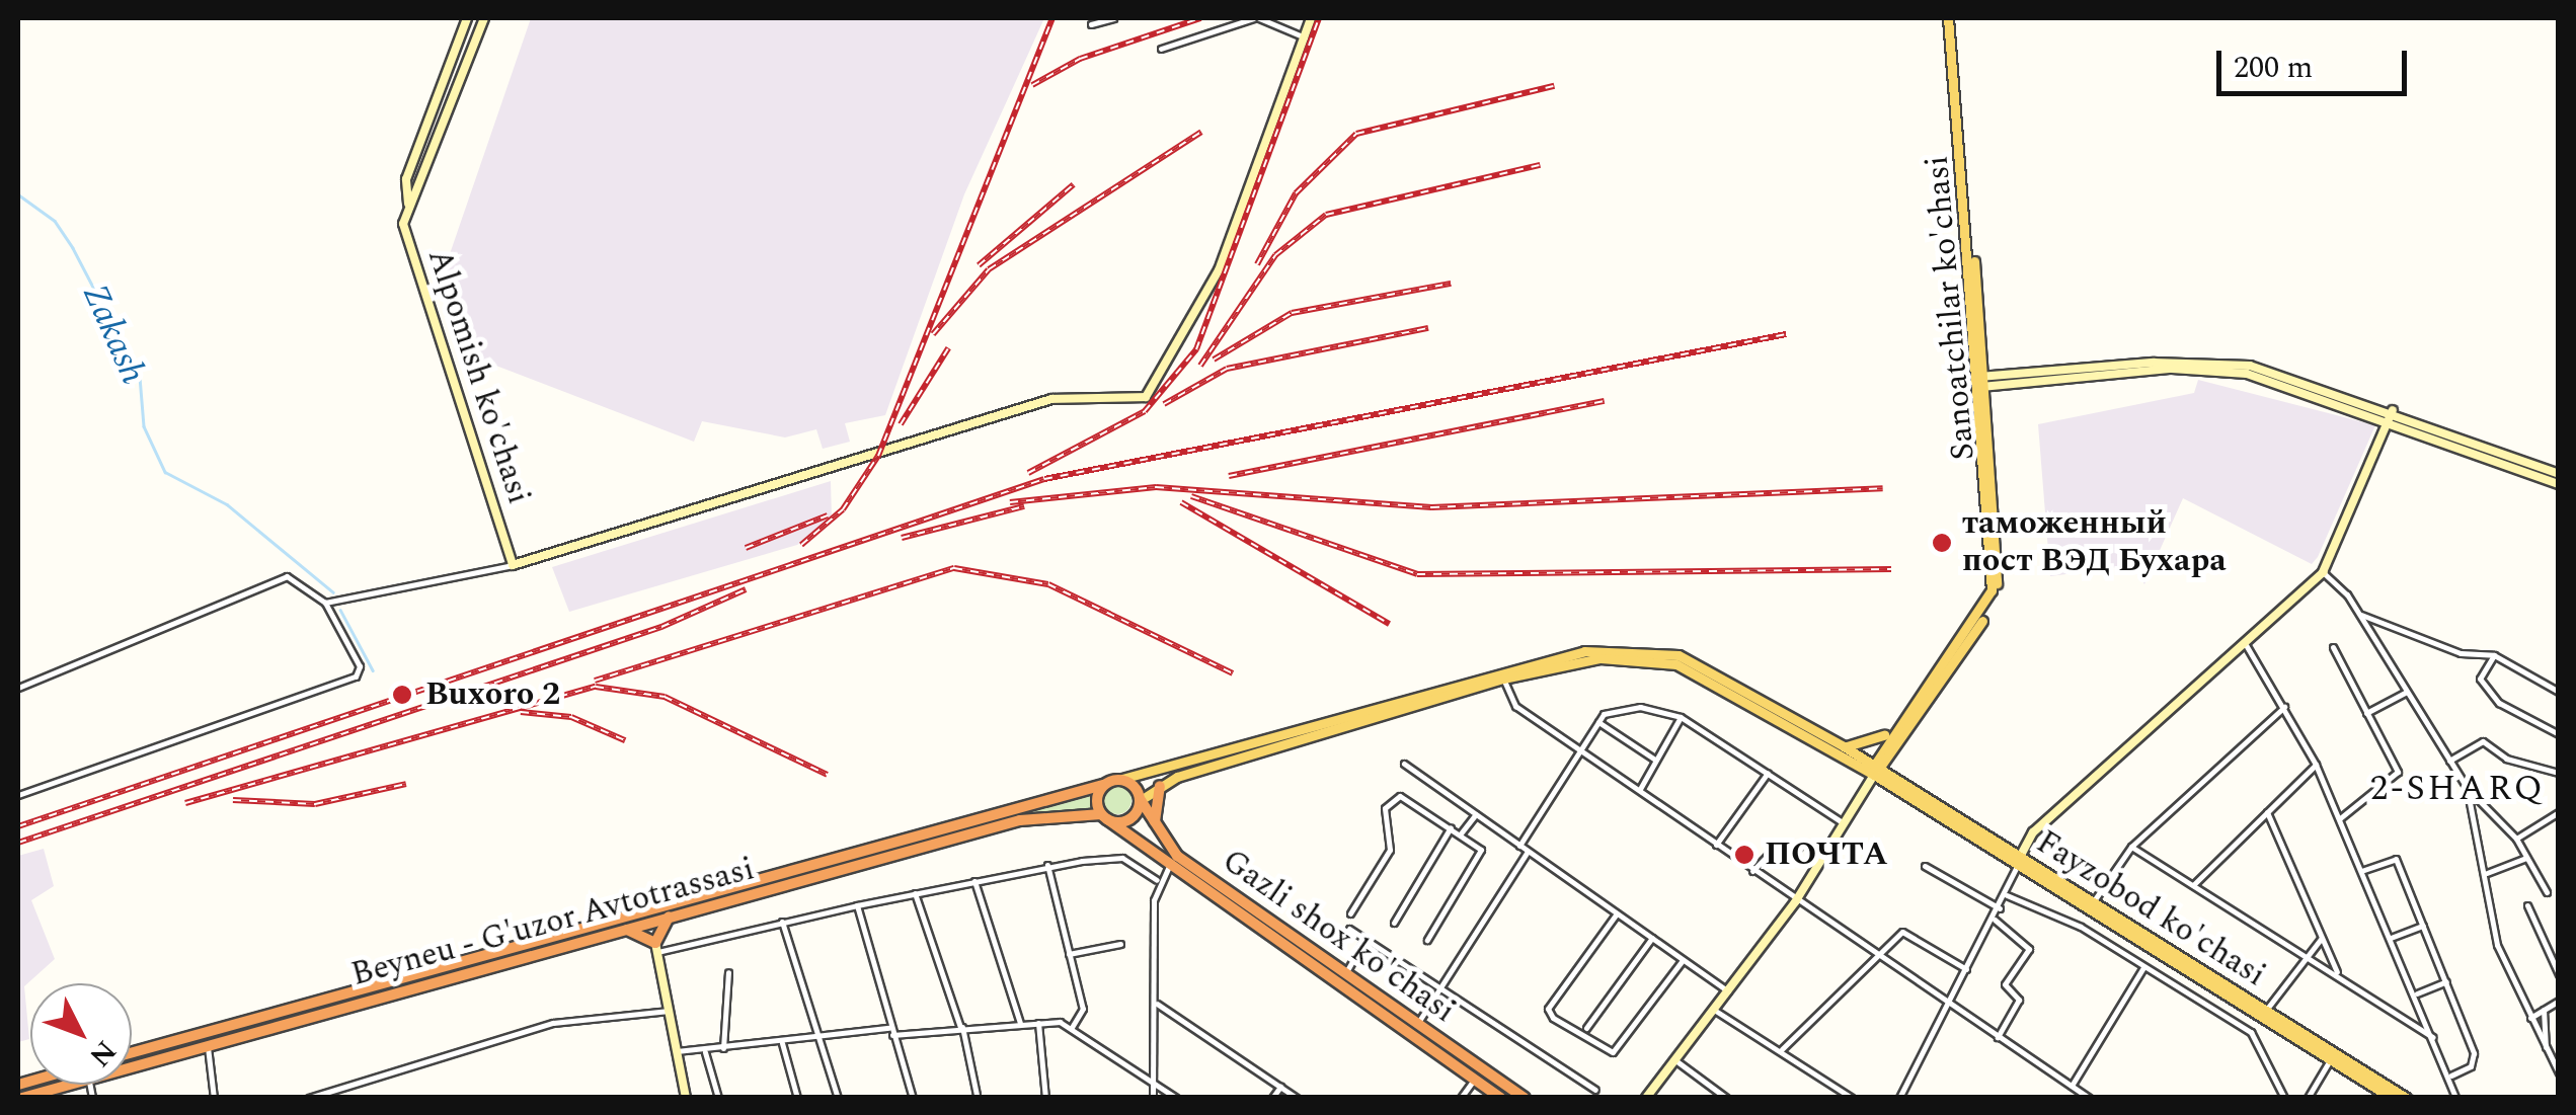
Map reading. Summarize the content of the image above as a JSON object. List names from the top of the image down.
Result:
{
  "streets": {
    "highway": ["Beyneu - G'uzor Avtotrassasi", "Gazli shox ko'chasi"],
    "main road": ["Sanoatchilar ko'chasi", "Fayzobod ko'chasi"],
    "street": ["Alpomish ko'chasi"]
  },
  "crossings": [
    ["Sanoatchilar ko'chasi", "Fayzobod ko'chasi"],
    ["Beyneu - G'uzor Avtotrassasi", "Gazli shox ko'chasi"]
  ],
  "districts": ["2-SHARQ"],
  "water": ["Zakash"],
  "places": ["таможенный пост ВЭД Бухара", "Buxoro 2", "ПОЧТА"],
  "scale_bar": "200 m",
  "north": "bottom right"
}
